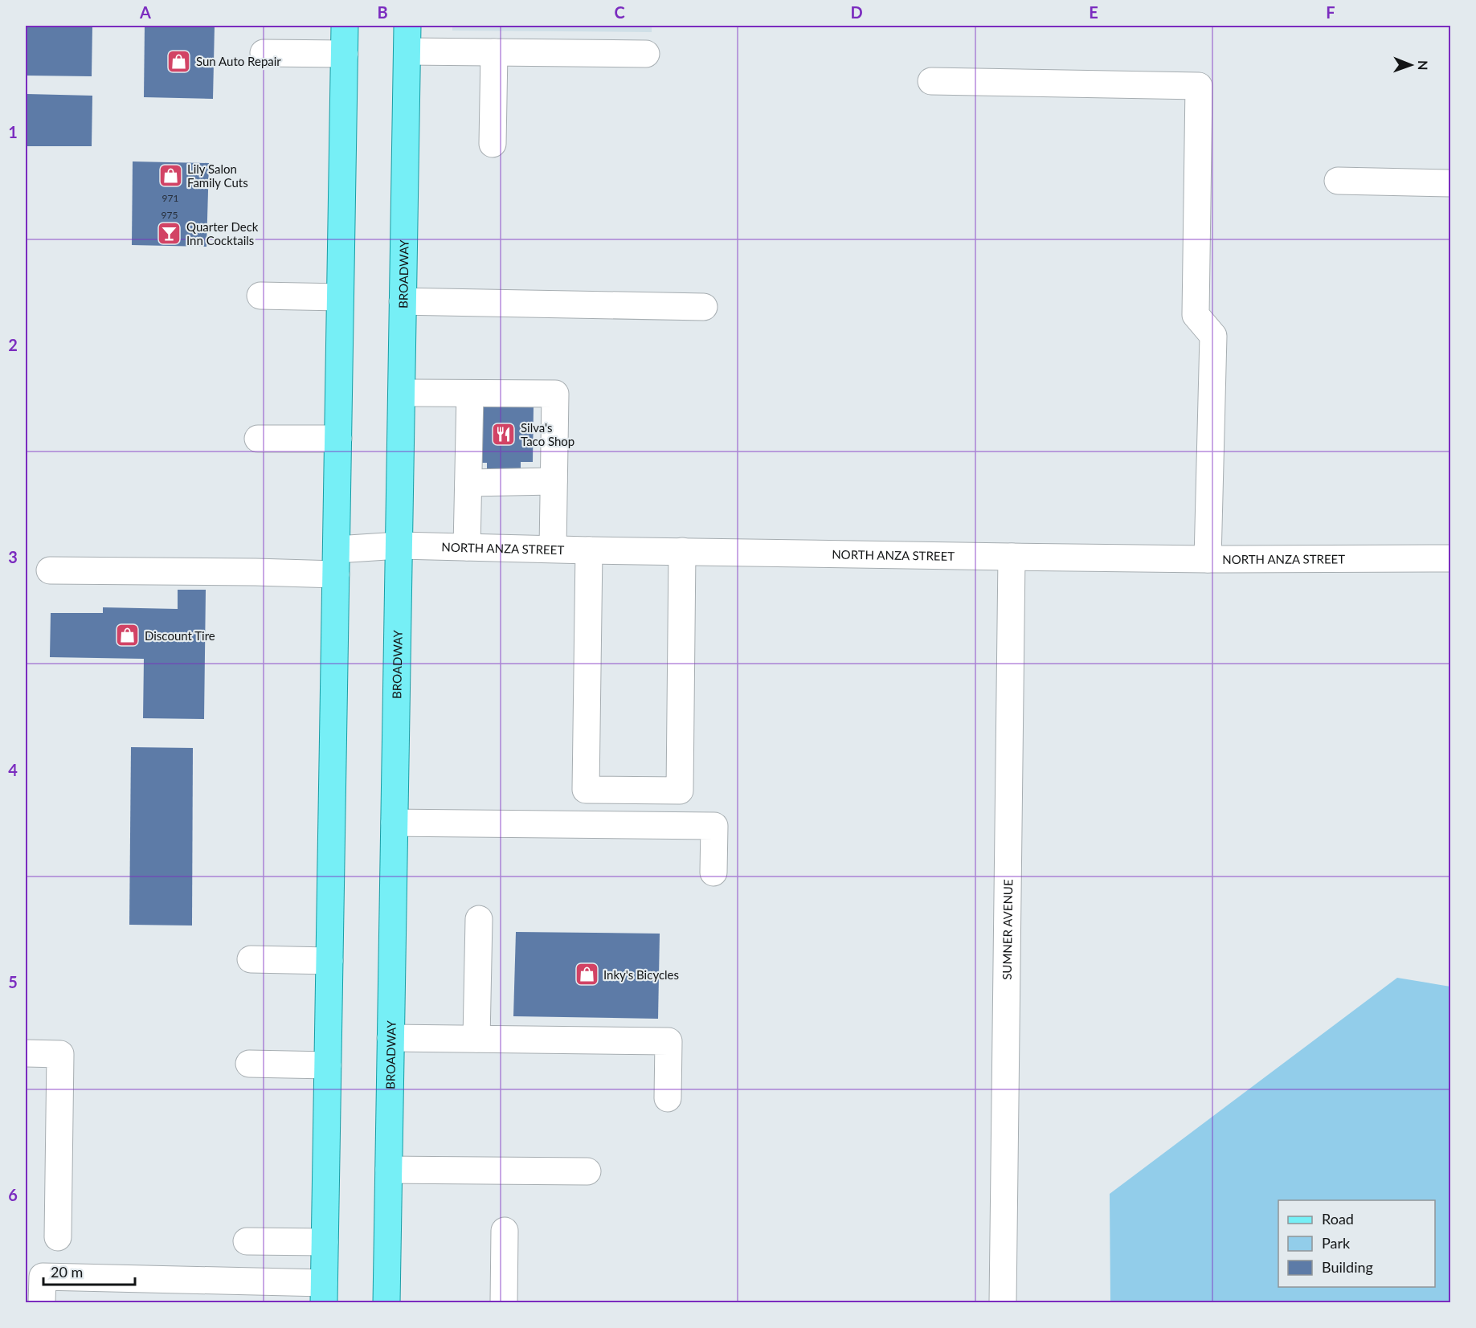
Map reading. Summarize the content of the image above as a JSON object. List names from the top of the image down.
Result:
{
  "streets": {
    "main road": ["BROADWAY"],
    "street": ["NORTH ANZA STREET", "SUMNER AVENUE"]
  },
  "crossings": [
    ["BROADWAY", "NORTH ANZA STREET"],
    ["NORTH ANZA STREET", "SUMNER AVENUE"]
  ],
  "places": {
    "shop": [
      "Sun Auto Repair",
      "Lily Salon Family Cuts",
      "Discount Tire",
      "Inky's Bicycles"
    ],
    "bar": ["Quarter Deck Inn Cocktails"],
    "restaurant": ["Silva's Taco Shop"]
  },
  "house_numbers": ["971", "975"],
  "legend": ["Road", "Park", "Building"],
  "scale_bar": "20 m",
  "north": "right",
  "grid": {
    "columns": [
      "A",
      "B",
      "C",
      "D",
      "E",
      "F"
    ],
    "rows": [
      "1",
      "2",
      "3",
      "4",
      "5",
      "6"
    ]
  }
}
